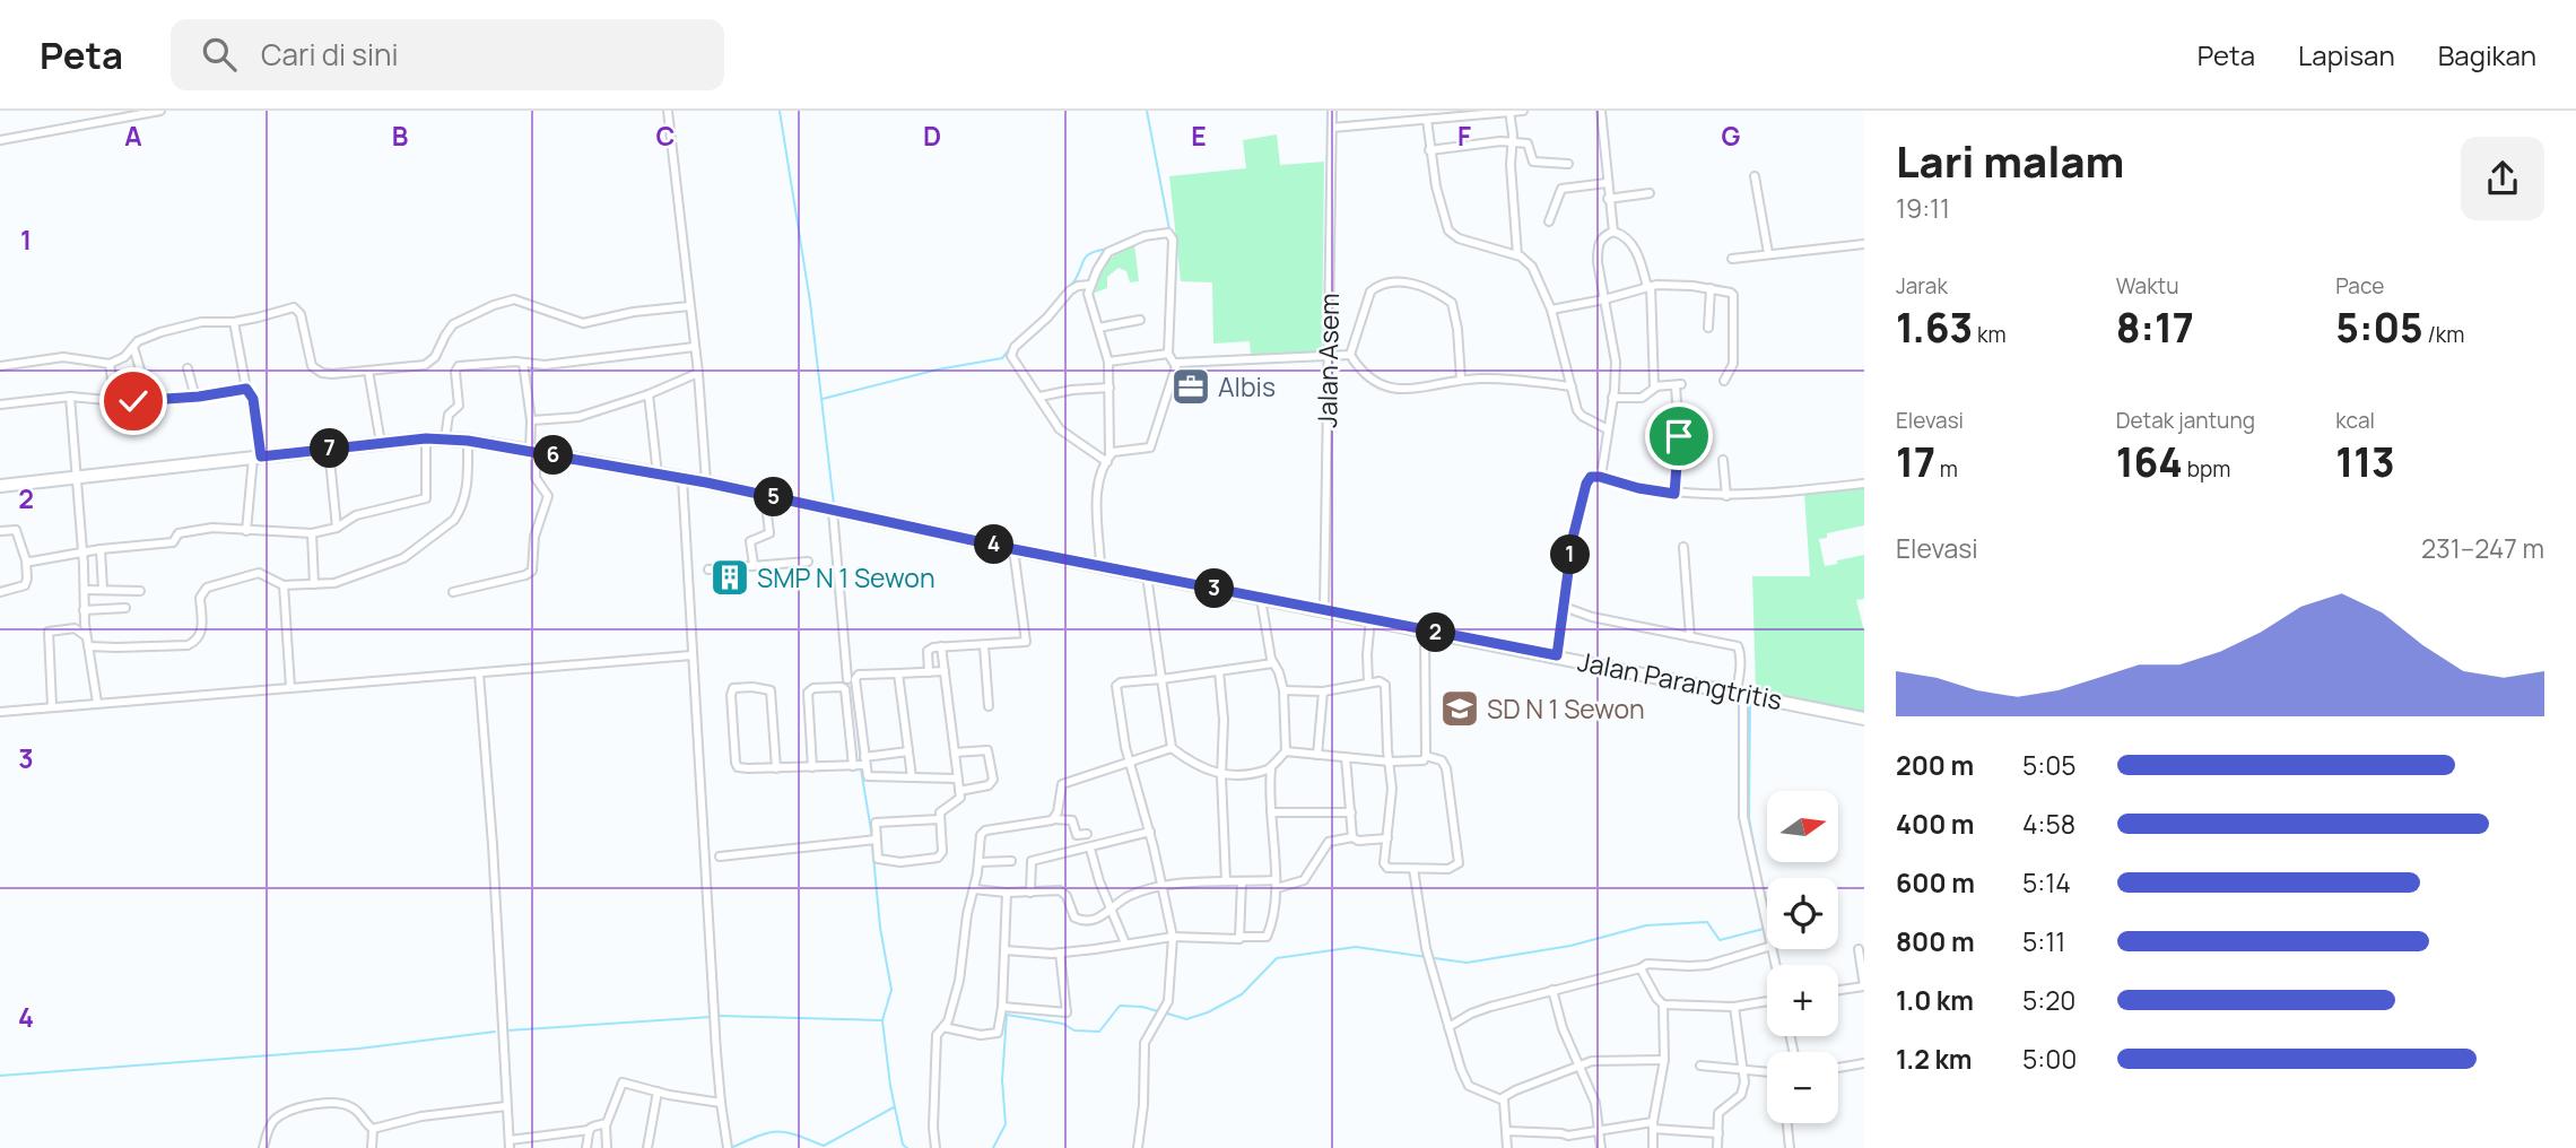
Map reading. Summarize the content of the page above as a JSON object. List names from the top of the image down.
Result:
{
  "streets": {
    "main road": ["Jalan Parangtritis"],
    "street": ["Jalan Asem"]
  },
  "crossings": [
    ["Jalan Asem", "Jalan Parangtritis"]
  ],
  "places": {
    "office": ["Albis"],
    "building": ["SMP N 1 Sewon"],
    "school or university": ["SD N 1 Sewon"]
  },
  "north": "right",
  "page": {
    "header": "Peta",
    "search": "Cari di sini",
    "nav": ["Peta", "Lapisan", "Bagikan"],
    "heading": ["Lari malam", "19:11"],
    "stats": [
      ["Jarak", "1.63 km"],
      ["Waktu", "8:17"],
      ["Pace", "5:05 /km"],
      ["Elevasi", "17 m"],
      ["Detak jantung", "164 bpm"],
      ["kcal", "113"]
    ],
    "pins": [
      "7",
      "6",
      "5",
      "4",
      "1",
      "3",
      "2"
    ],
    "chart": ["Elevasi", "231–247 m"],
    "list": [
      {
        "name": "200 m",
        "note": "5:05"
      },
      {
        "name": "400 m",
        "note": "4:58"
      },
      {
        "name": "600 m",
        "note": "5:14"
      },
      {
        "name": "800 m",
        "note": "5:11"
      },
      {
        "name": "1.0 km",
        "note": "5:20"
      },
      {
        "name": "1.2 km",
        "note": "5:00"
      }
    ],
    "map_buttons": ["+", "−"]
  },
  "grid": {
    "columns": [
      "A",
      "B",
      "C",
      "D",
      "E",
      "F",
      "G"
    ],
    "rows": [
      "1",
      "2",
      "3",
      "4"
    ]
  }
}
